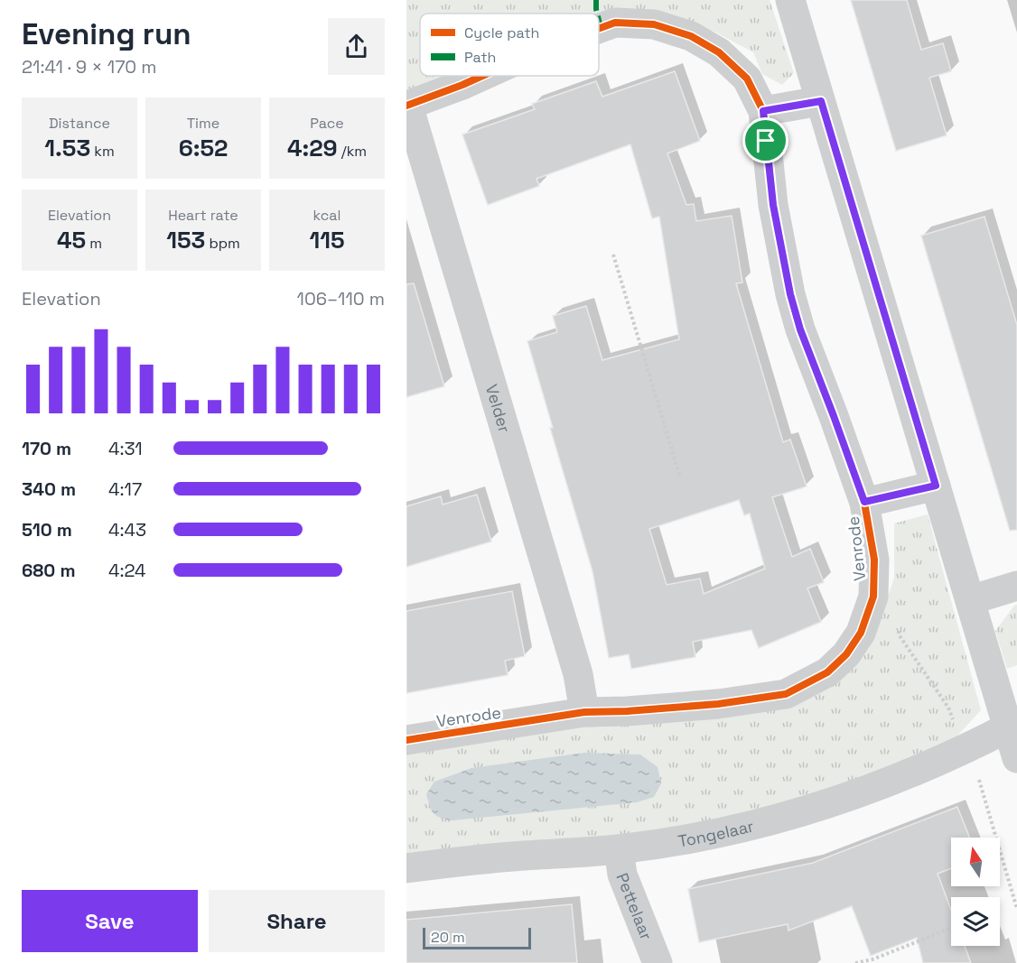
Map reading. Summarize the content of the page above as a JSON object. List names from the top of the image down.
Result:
{
  "streets": {
    "street": [
      "Velder",
      "Venrode",
      "Tongelaar",
      "Pettelaar"
    ]
  },
  "crossings": [
    ["Velder", "Venrode"],
    ["Tongelaar", "Pettelaar"]
  ],
  "legend": ["Cycle path", "Path"],
  "scale_bar": "20 m",
  "north": "top",
  "page": {
    "heading": ["Evening run", "21:41 · 9 × 170 m"],
    "stats": [
      ["Distance", "1.53 km"],
      ["Time", "6:52"],
      ["Pace", "4:29 /km"],
      ["Elevation", "45 m"],
      ["Heart rate", "153 bpm"],
      ["kcal", "115"]
    ],
    "chart": ["Elevation", "106–110 m"],
    "list": [
      {
        "name": "170 m",
        "note": "4:31"
      },
      {
        "name": "340 m",
        "note": "4:17"
      },
      {
        "name": "510 m",
        "note": "4:43"
      },
      {
        "name": "680 m",
        "note": "4:24"
      }
    ],
    "buttons": ["Save", "Share"],
    "scale": "20 m"
  }
}
